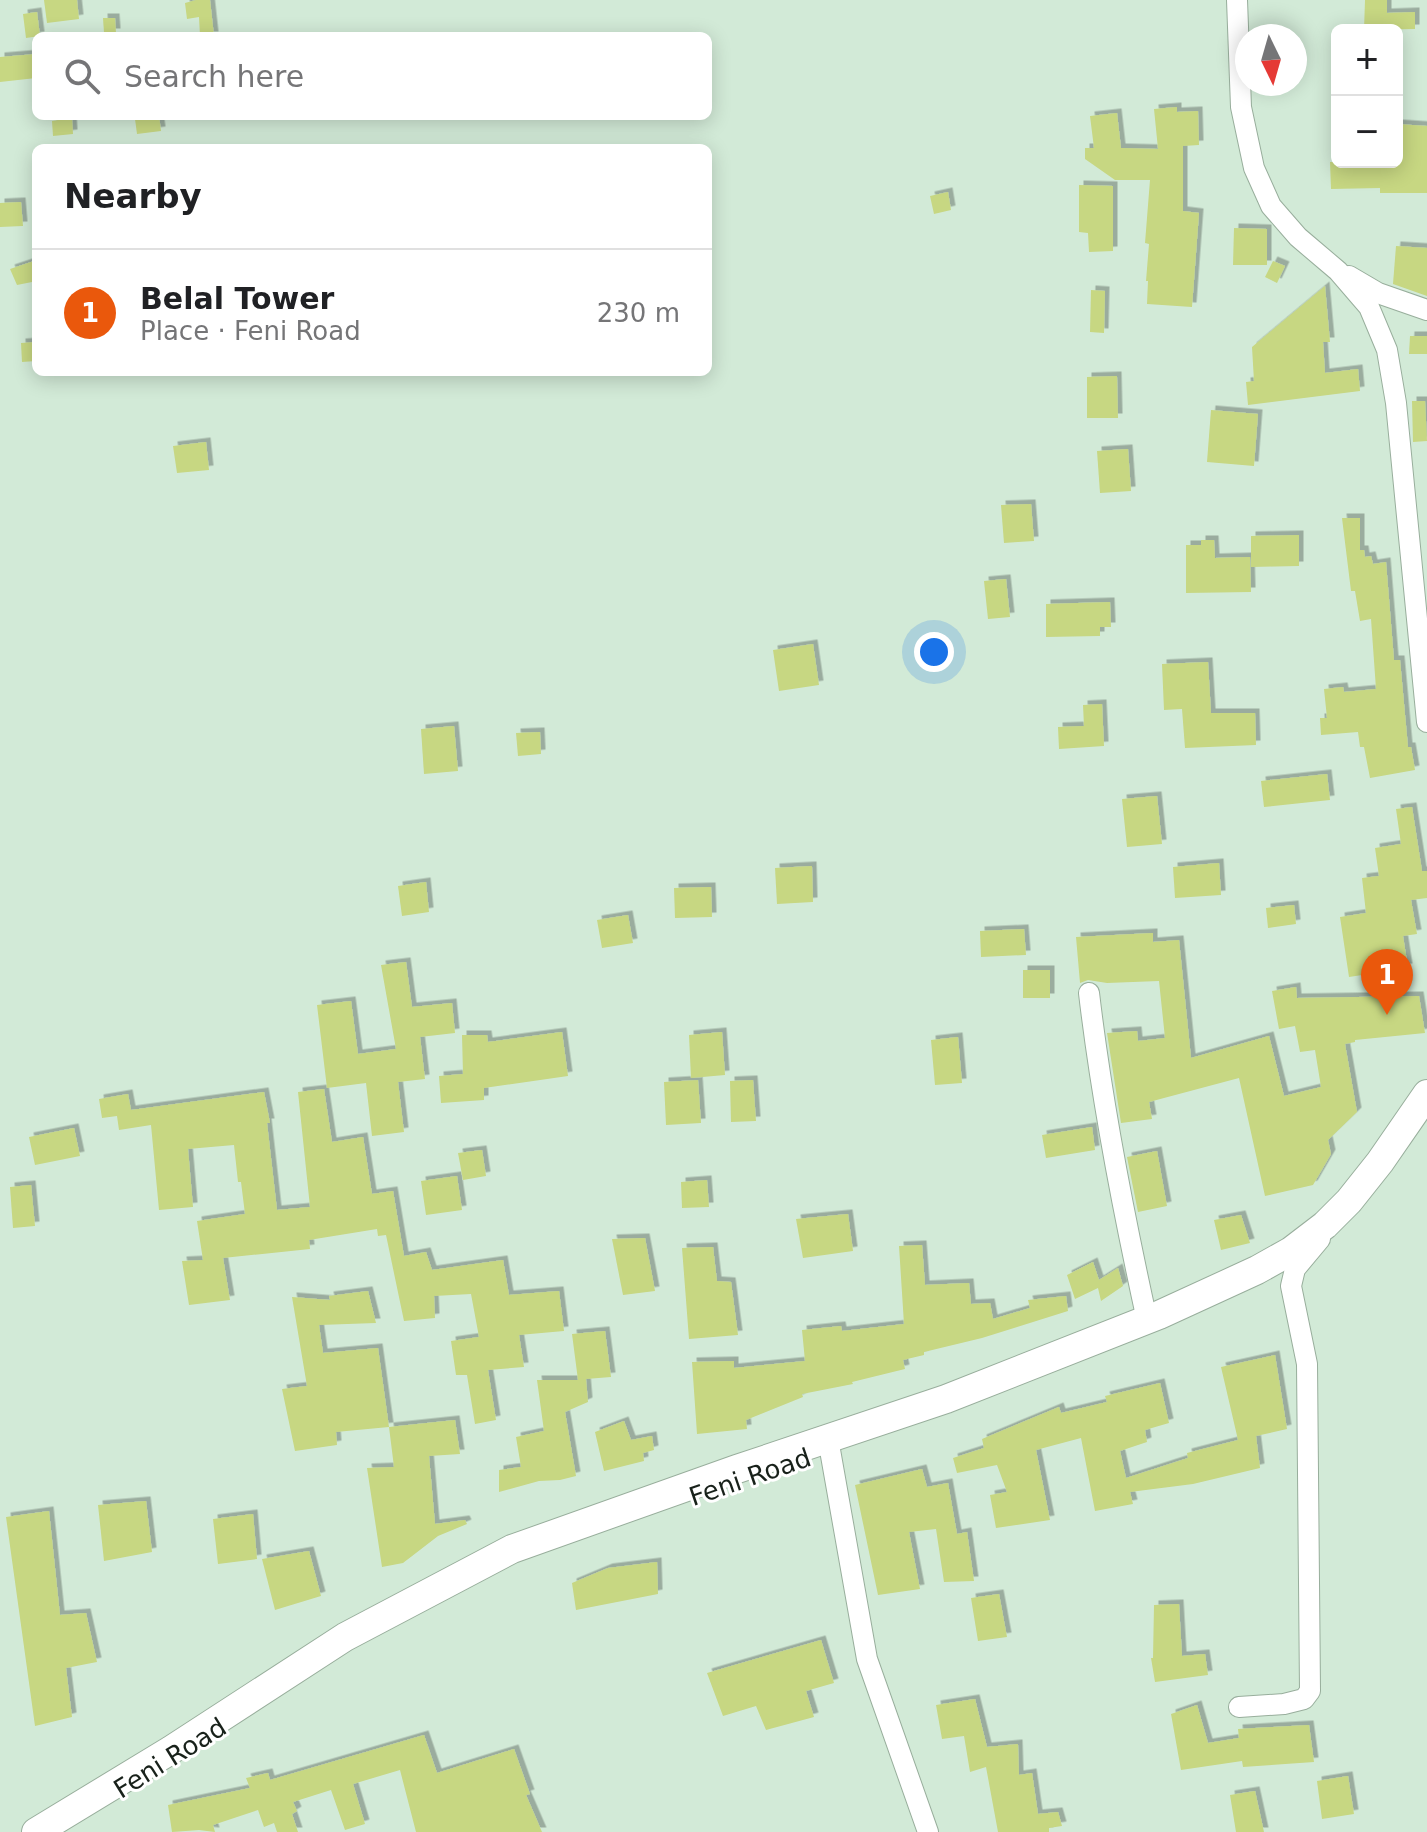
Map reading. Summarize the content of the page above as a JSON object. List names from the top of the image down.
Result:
{
  "streets": {
    "main road": ["Feni Road"]
  },
  "north": "bottom",
  "page": {
    "map_buttons": ["+", "−"],
    "search": "Search here",
    "heading": "Nearby",
    "list": [
      {
        "mark": "1",
        "name": "Belal Tower",
        "note": "Place · Feni Road",
        "value": "230 m"
      }
    ],
    "pins": "1"
  }
}
